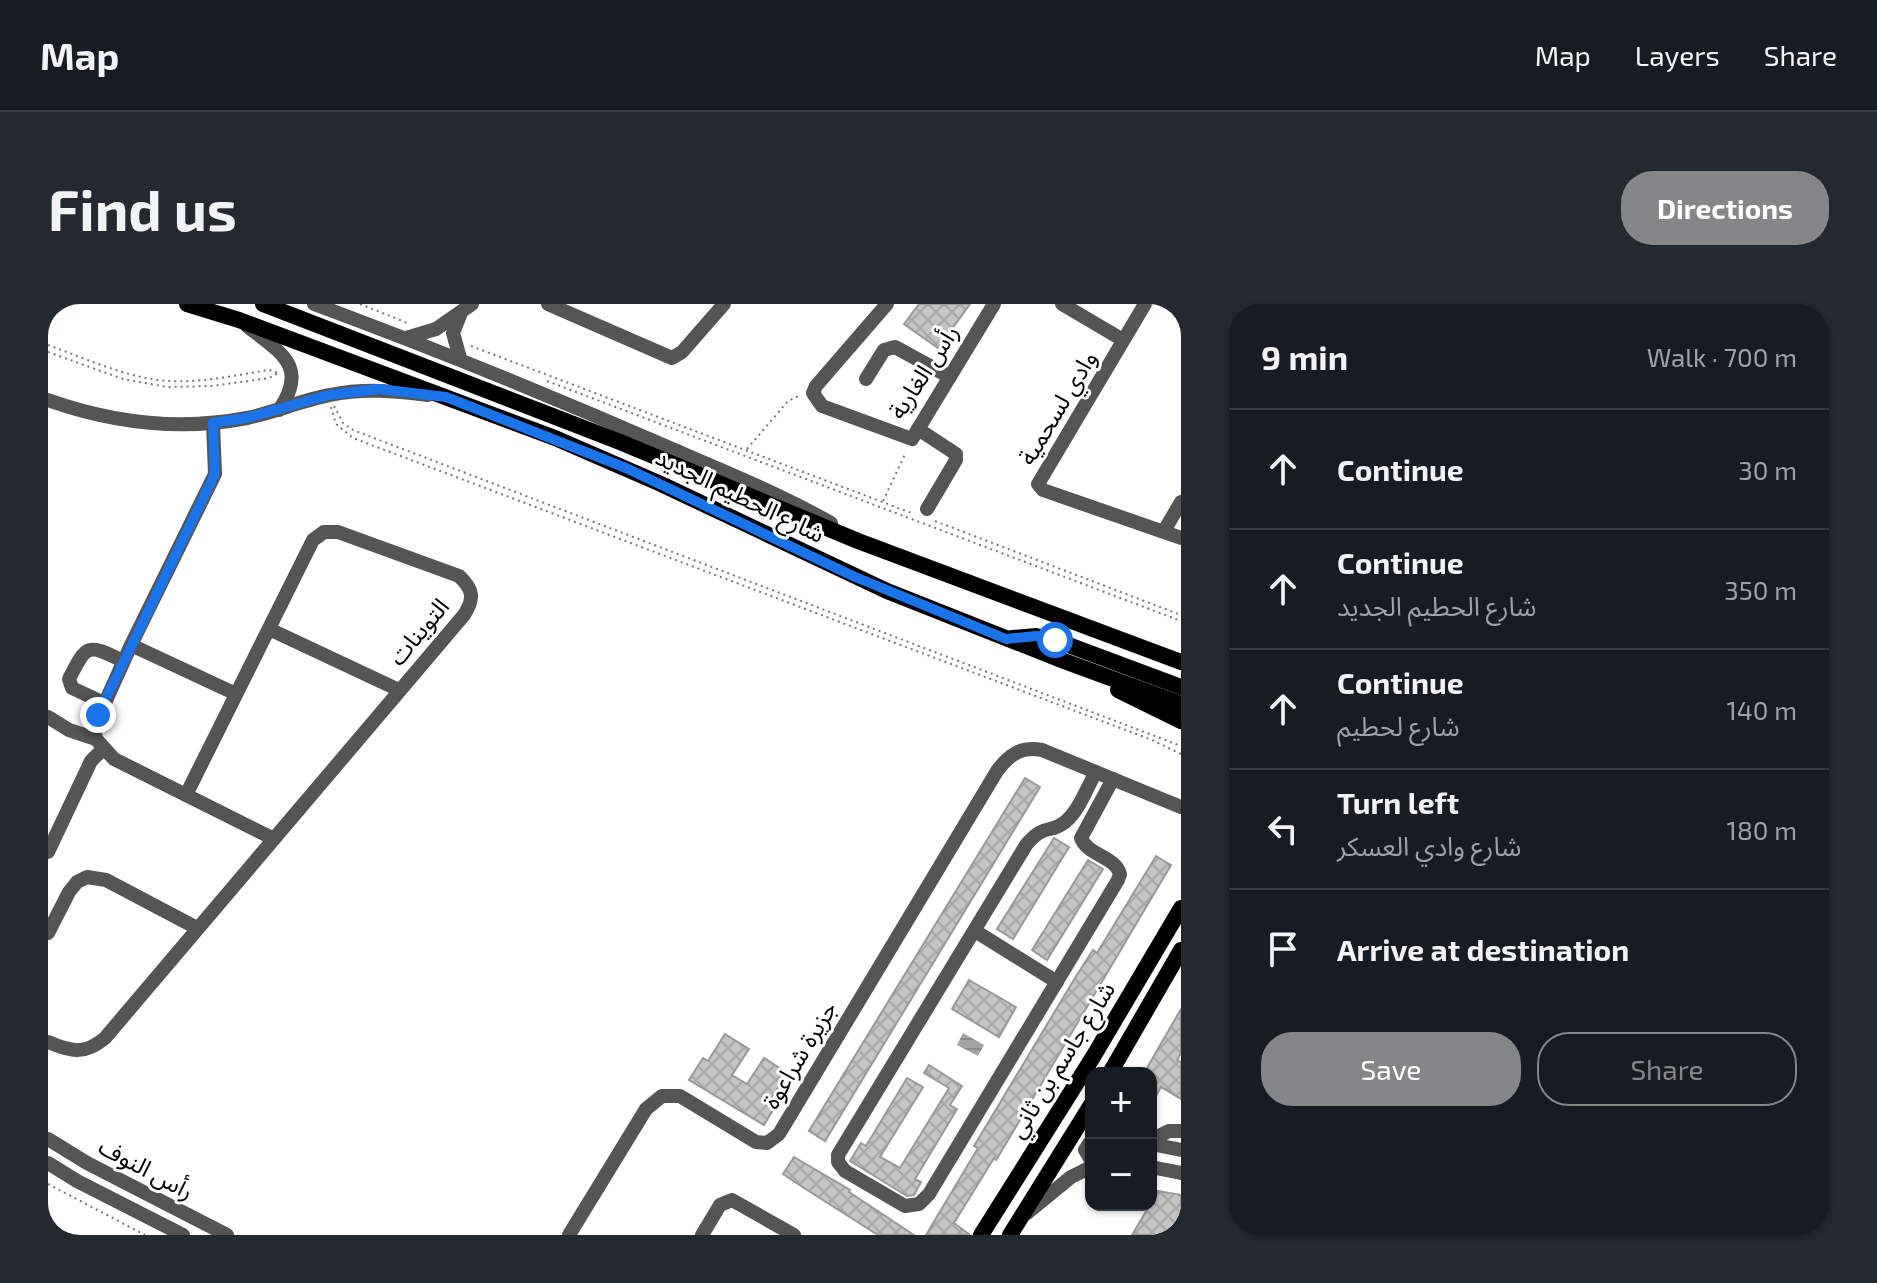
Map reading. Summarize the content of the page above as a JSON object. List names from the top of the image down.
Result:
{
  "streets": {
    "main road": ["شارع الحطيم الجديد", "شارع جاسم بن ثاني"],
    "street": [
      "رأس الغارية",
      "وادي لسحمية",
      "التوينات",
      "جزيرة شراعوة",
      "رأس النوف"
    ]
  },
  "page": {
    "header": "Map",
    "nav": ["Map", "Layers", "Share"],
    "buttons": [
      "Directions",
      ["Save", "Share"]
    ],
    "title": "Find us",
    "heading": ["9 min", "Walk · 700 m"],
    "list": [
      ["Continue", "30 m"],
      ["Continue", "شارع الحطيم الجديد", "350 m"],
      ["Continue", "شارع لحطيم", "140 m"],
      ["Turn left", "شارع وادي العسكر", "180 m"],
      "Arrive at destination"
    ],
    "map_buttons": ["+", "−"]
  }
}
